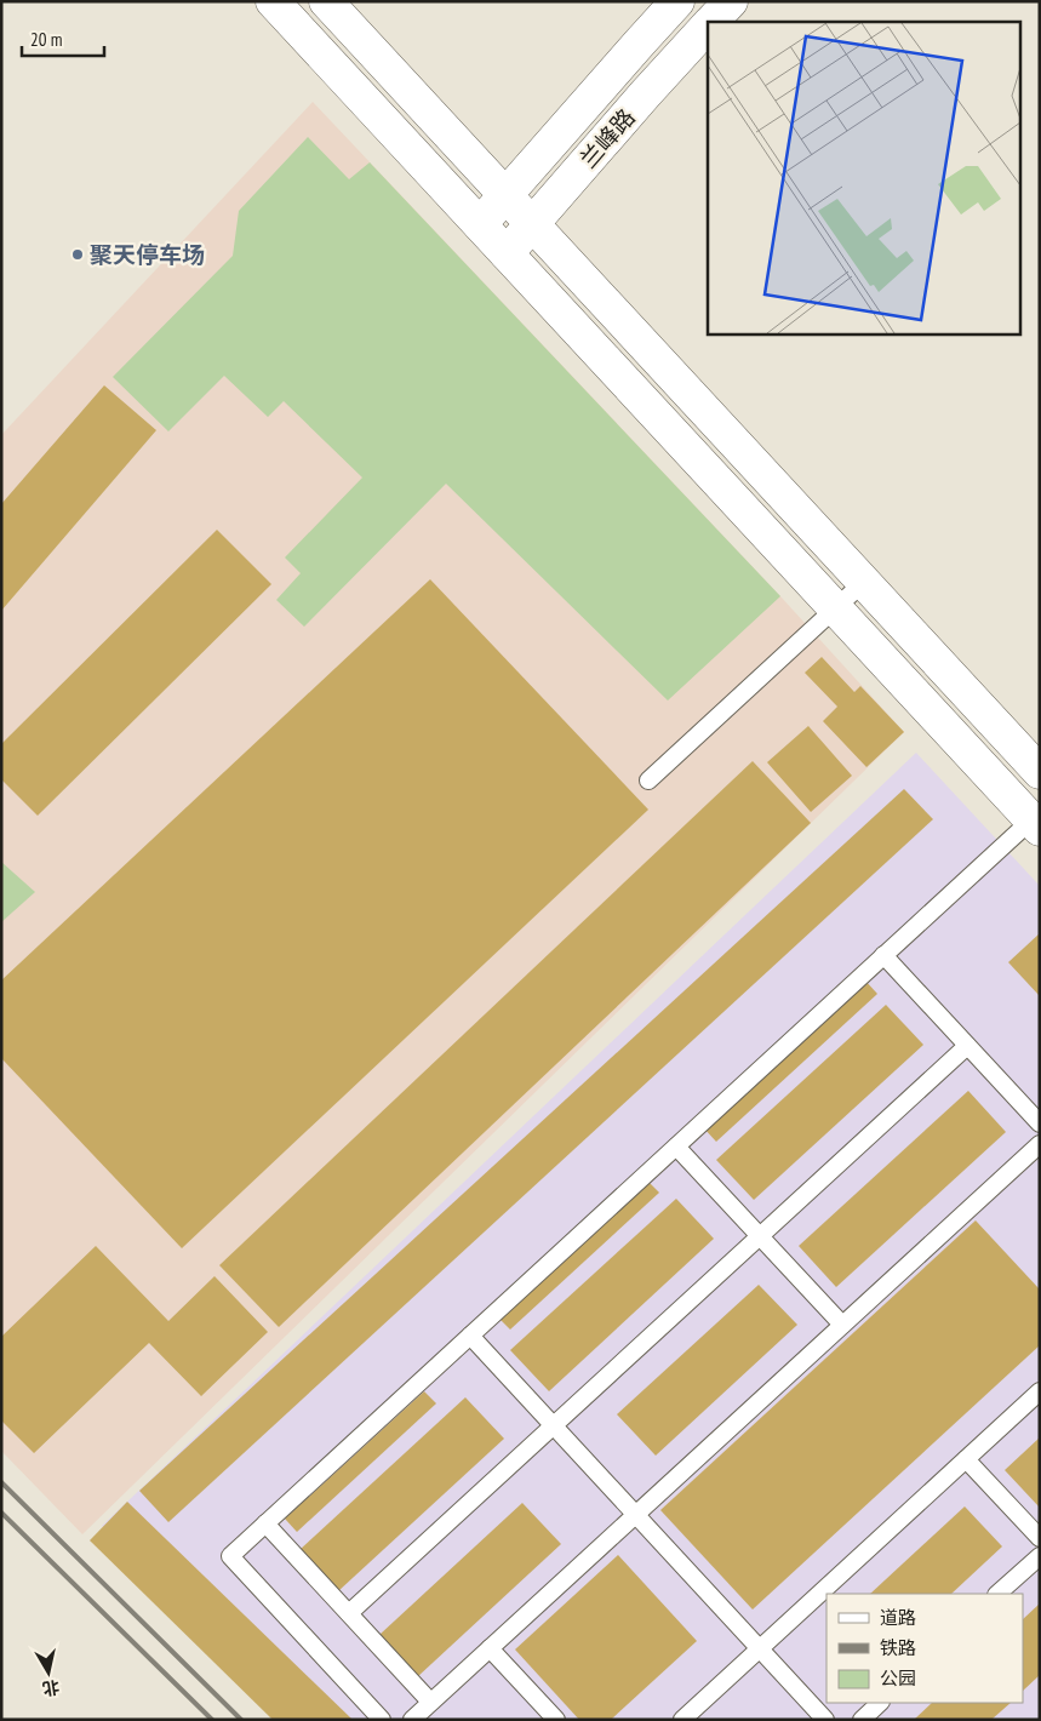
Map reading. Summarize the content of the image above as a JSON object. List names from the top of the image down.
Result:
{
  "streets": {
    "street": ["兰峰路"]
  },
  "places": ["聚天停车场"],
  "legend": ["道路", "铁路", "公园"],
  "scale_bar": "20 m",
  "north": "bottom"
}
